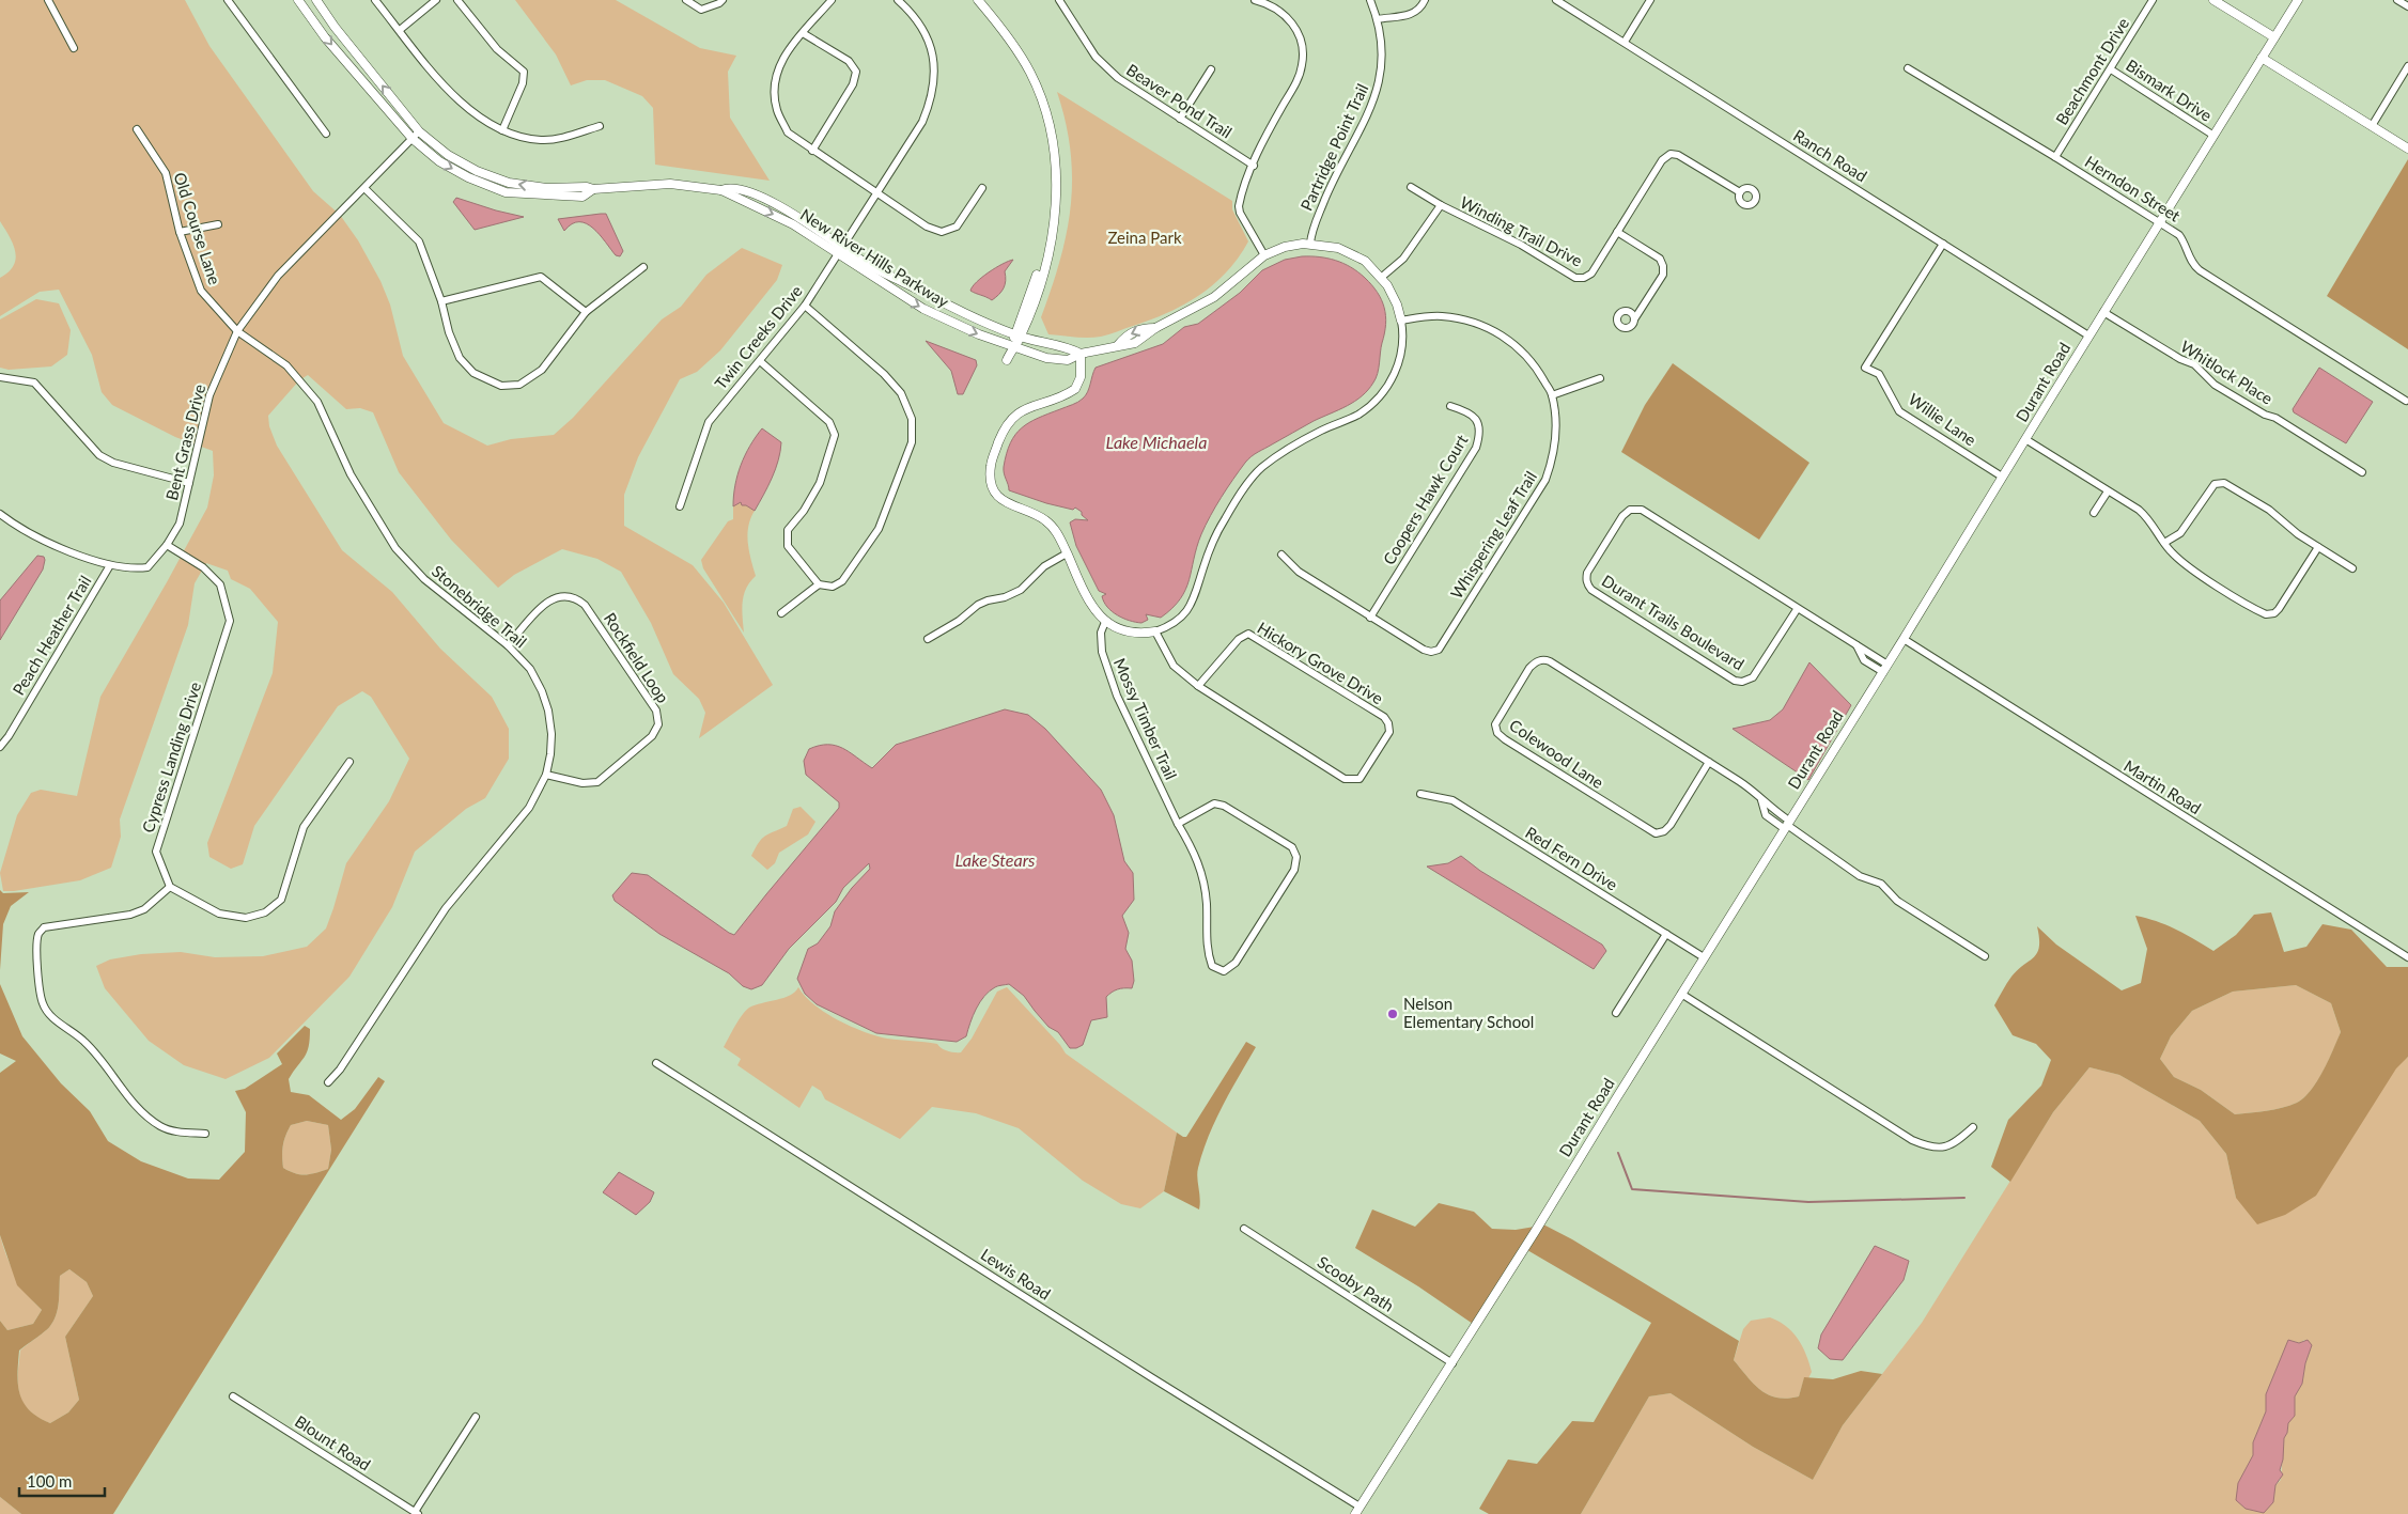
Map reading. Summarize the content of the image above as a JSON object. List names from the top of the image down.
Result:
{
  "streets": {
    "street": [
      "Beachmont Drive",
      "Bismark Drive",
      "Beaver Pond Trail",
      "Partridge Point Trail",
      "Ranch Road",
      "Herndon Street",
      "Old Course Lane",
      "Winding Trail Drive",
      "New River Hills Parkway",
      "Twin Creeks Drive",
      "Whitlock Place",
      "Durant Road",
      "Willie Lane",
      "Bent Grass Drive",
      "Coopers Hawk Court",
      "Whispering Leaf Trail",
      "Stonebridge Trail",
      "Durant Trails Boulevard",
      "Peach Heather Trail",
      "Rockfield Loop",
      "Hickory Grove Drive",
      "Mossy Timber Trail",
      "Colewood Lane",
      "Cypress Landing Drive",
      "Martin Road",
      "Red Fern Drive",
      "Lewis Road",
      "Scooby Path",
      "Blount Road"
    ]
  },
  "crossings": [
    ["Beachmont Drive", "Bismark Drive"],
    ["Beachmont Drive", "Herndon Street"],
    ["Bismark Drive", "Durant Road"],
    ["Partridge Point Trail", "New River Hills Parkway"],
    ["Ranch Road", "Durant Road"],
    ["Ranch Road", "Willie Lane"],
    ["Herndon Street", "Durant Road"],
    ["Old Course Lane", "Bent Grass Drive"],
    ["Old Course Lane", "Stonebridge Trail"],
    ["New River Hills Parkway", "Twin Creeks Drive"],
    ["New River Hills Parkway", "Bent Grass Drive"],
    ["Whitlock Place", "Durant Road"],
    ["Durant Road", "Willie Lane"],
    ["Durant Road", "Durant Trails Boulevard"],
    ["Durant Road", "Colewood Lane"],
    ["Durant Road", "Martin Road"],
    ["Durant Road", "Red Fern Drive"],
    ["Durant Road", "Lewis Road"],
    ["Durant Road", "Scooby Path"],
    ["Bent Grass Drive", "Stonebridge Trail"],
    ["Bent Grass Drive", "Peach Heather Trail"],
    ["Bent Grass Drive", "Cypress Landing Drive"],
    ["Coopers Hawk Court", "Whispering Leaf Trail"],
    ["Stonebridge Trail", "Rockfield Loop"]
  ],
  "water": ["Lake Michaela", "Lake Stears"],
  "parks": ["Zeina Park"],
  "places": ["Nelson Elementary School"],
  "scale_bar": "100 m"
}
